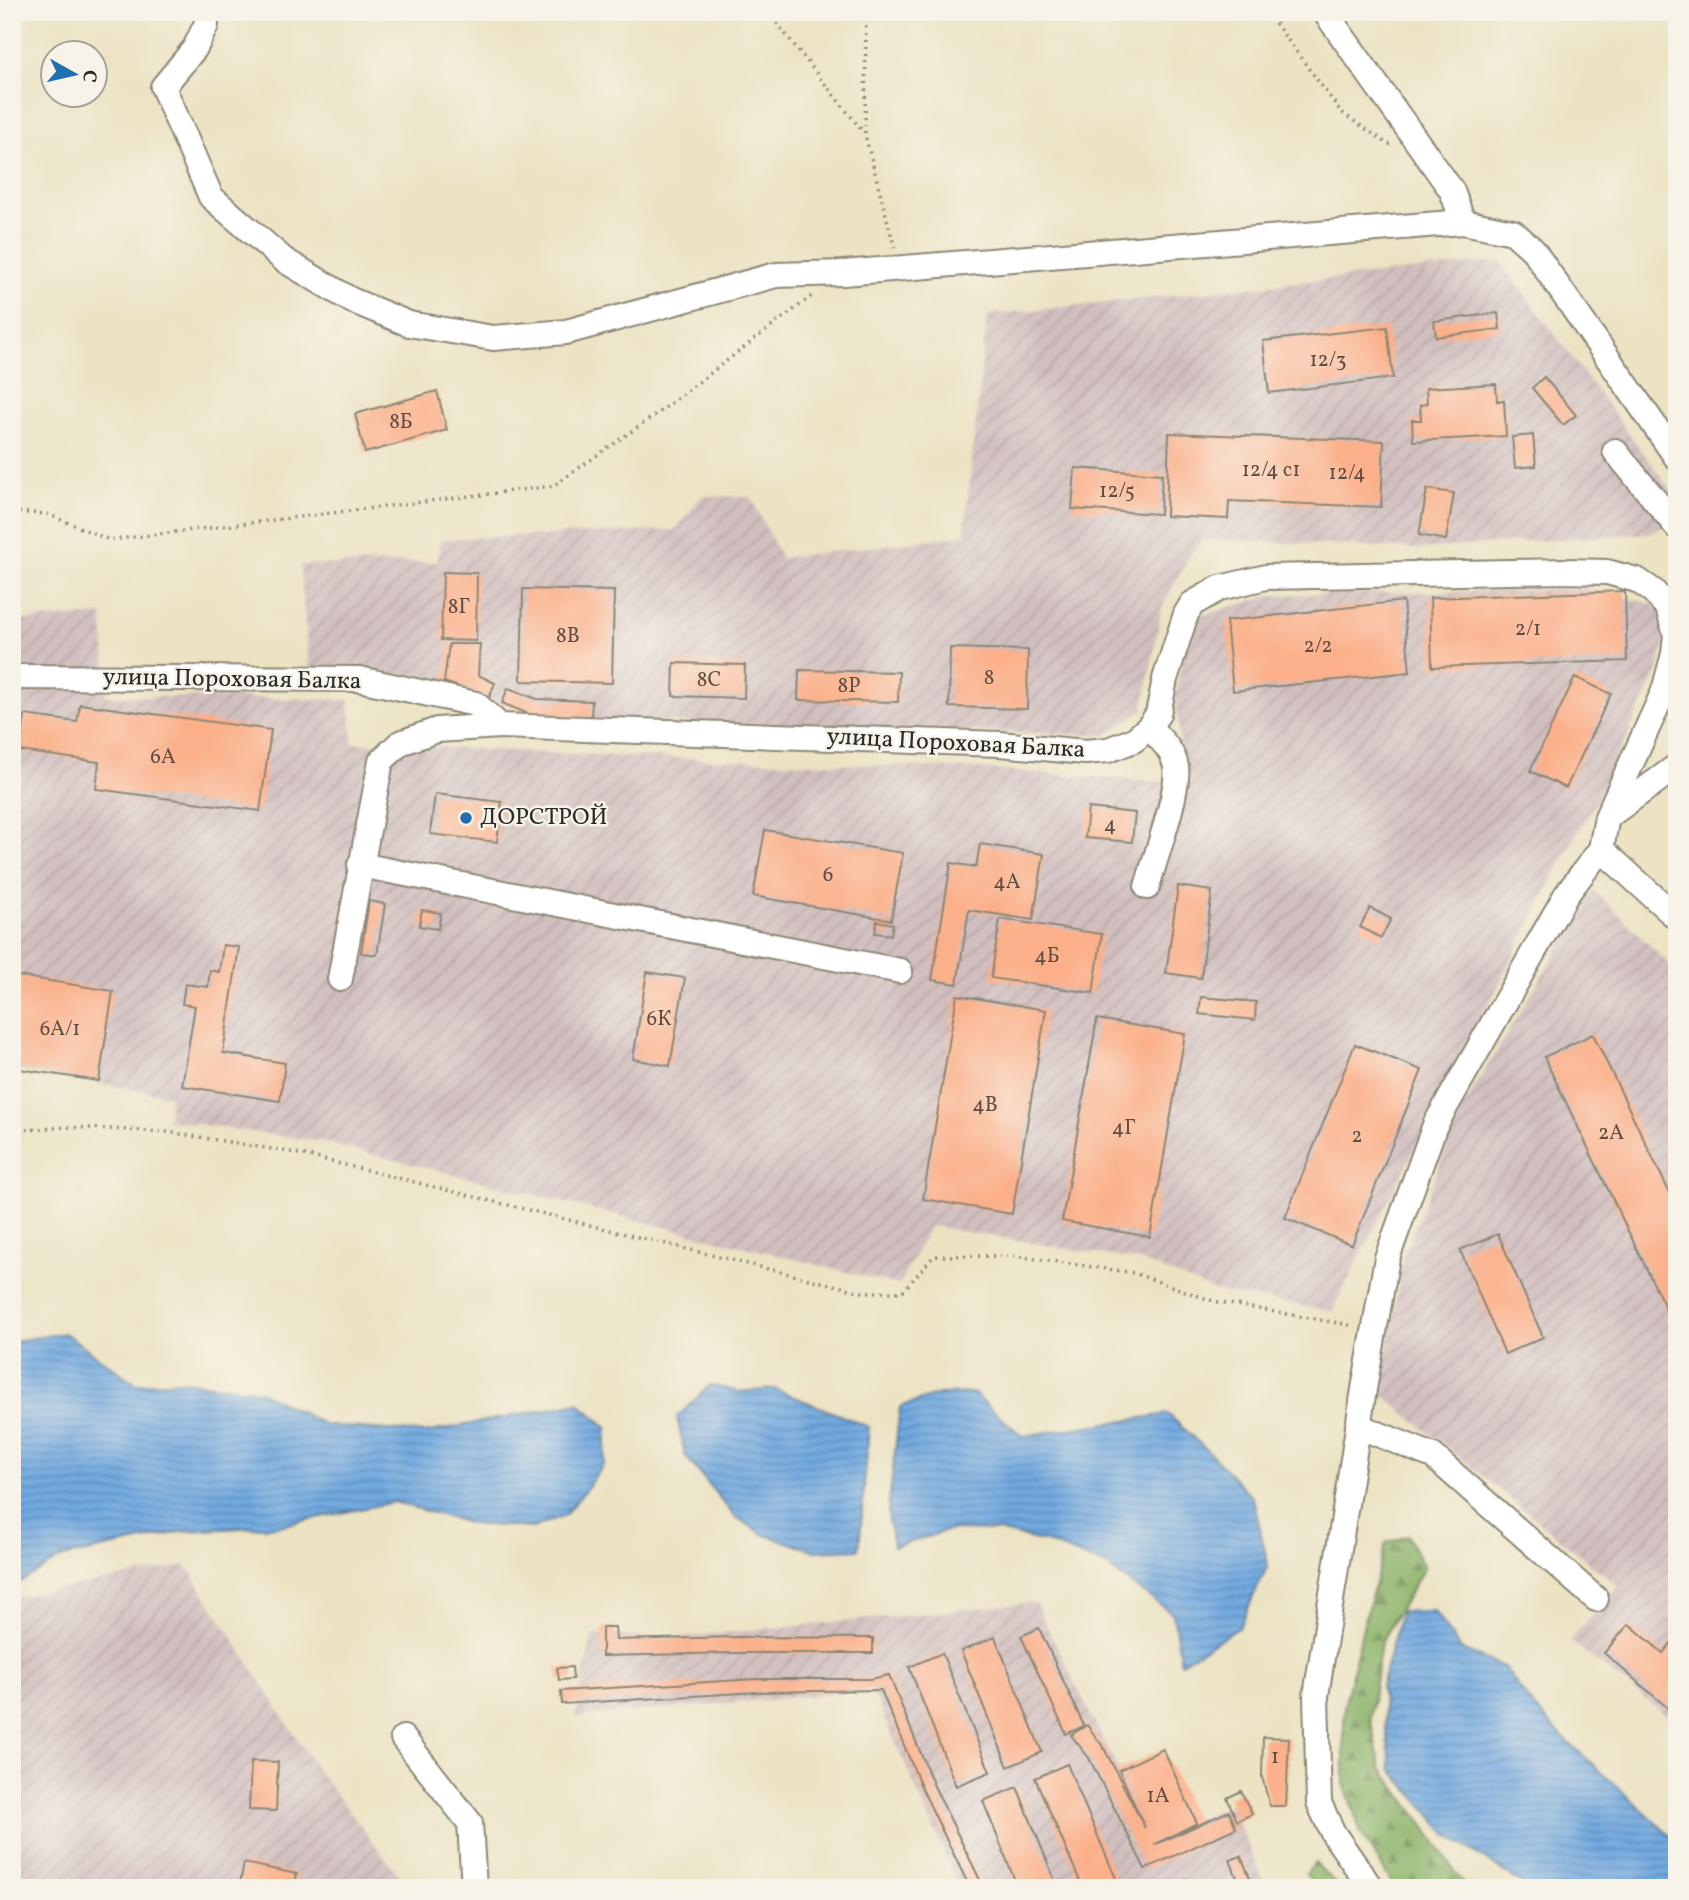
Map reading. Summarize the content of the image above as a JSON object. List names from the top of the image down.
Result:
{
  "streets": {
    "street": ["улица Пороховая Балка"]
  },
  "places": ["ДОРСТРОЙ"],
  "house_numbers": [
    "12/3",
    "8Б",
    "12/4 с1",
    "12/4",
    "12/5",
    "8Г",
    "2/1",
    "8В",
    "2/2",
    "8",
    "8С",
    "8Р",
    "6А",
    "4",
    "6",
    "4А",
    "4Б",
    "6К",
    "6А/1",
    "4В",
    "4Г",
    "2А",
    "2",
    "1",
    "1А"
  ],
  "north": "right"
}
